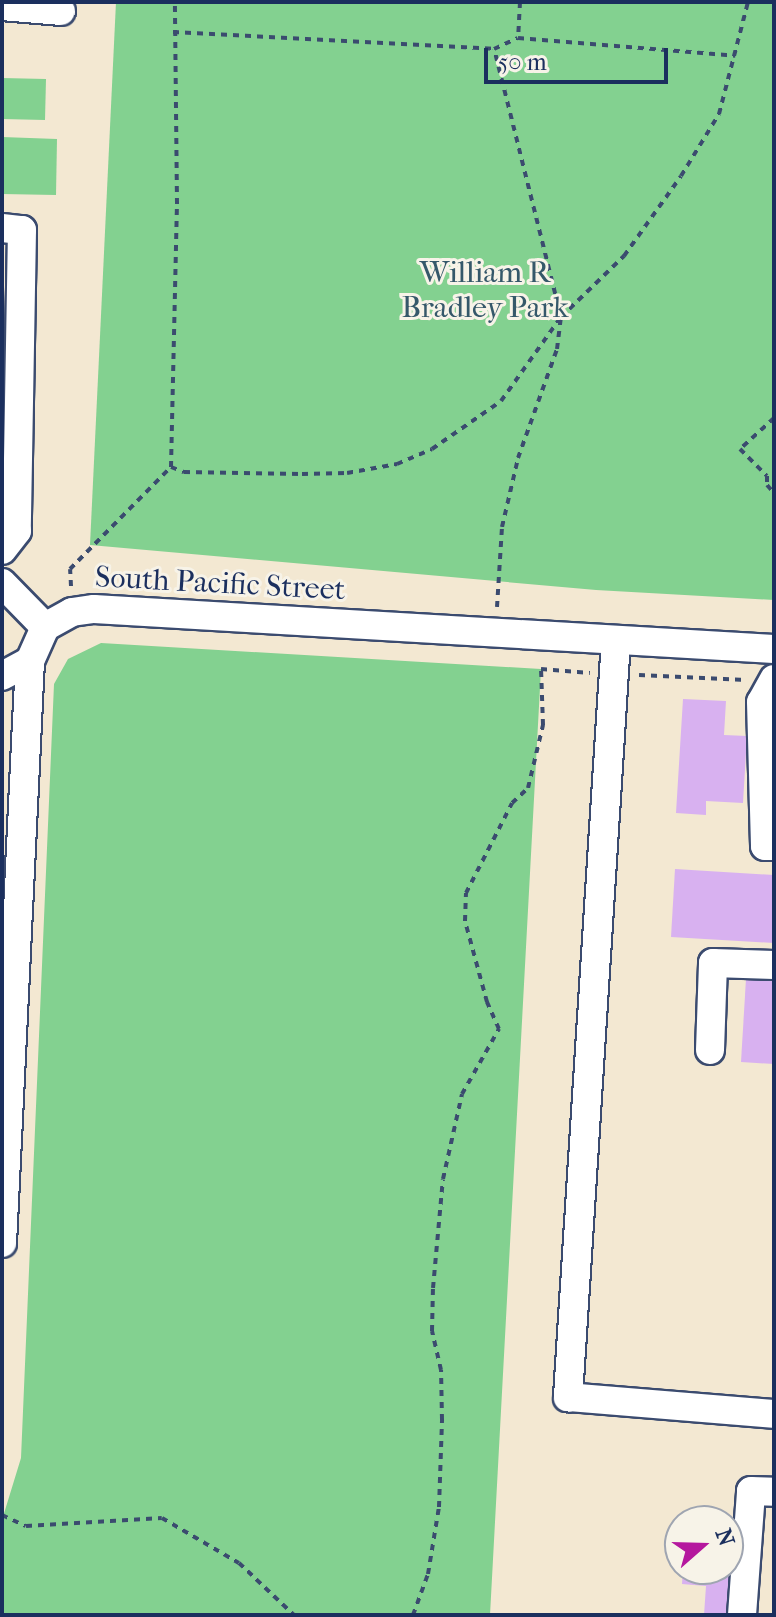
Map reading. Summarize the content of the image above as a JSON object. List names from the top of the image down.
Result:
{
  "streets": {
    "street": ["South Pacific Street"]
  },
  "parks": ["William R Bradley Park"],
  "scale_bar": "50 m",
  "north": "right"
}
